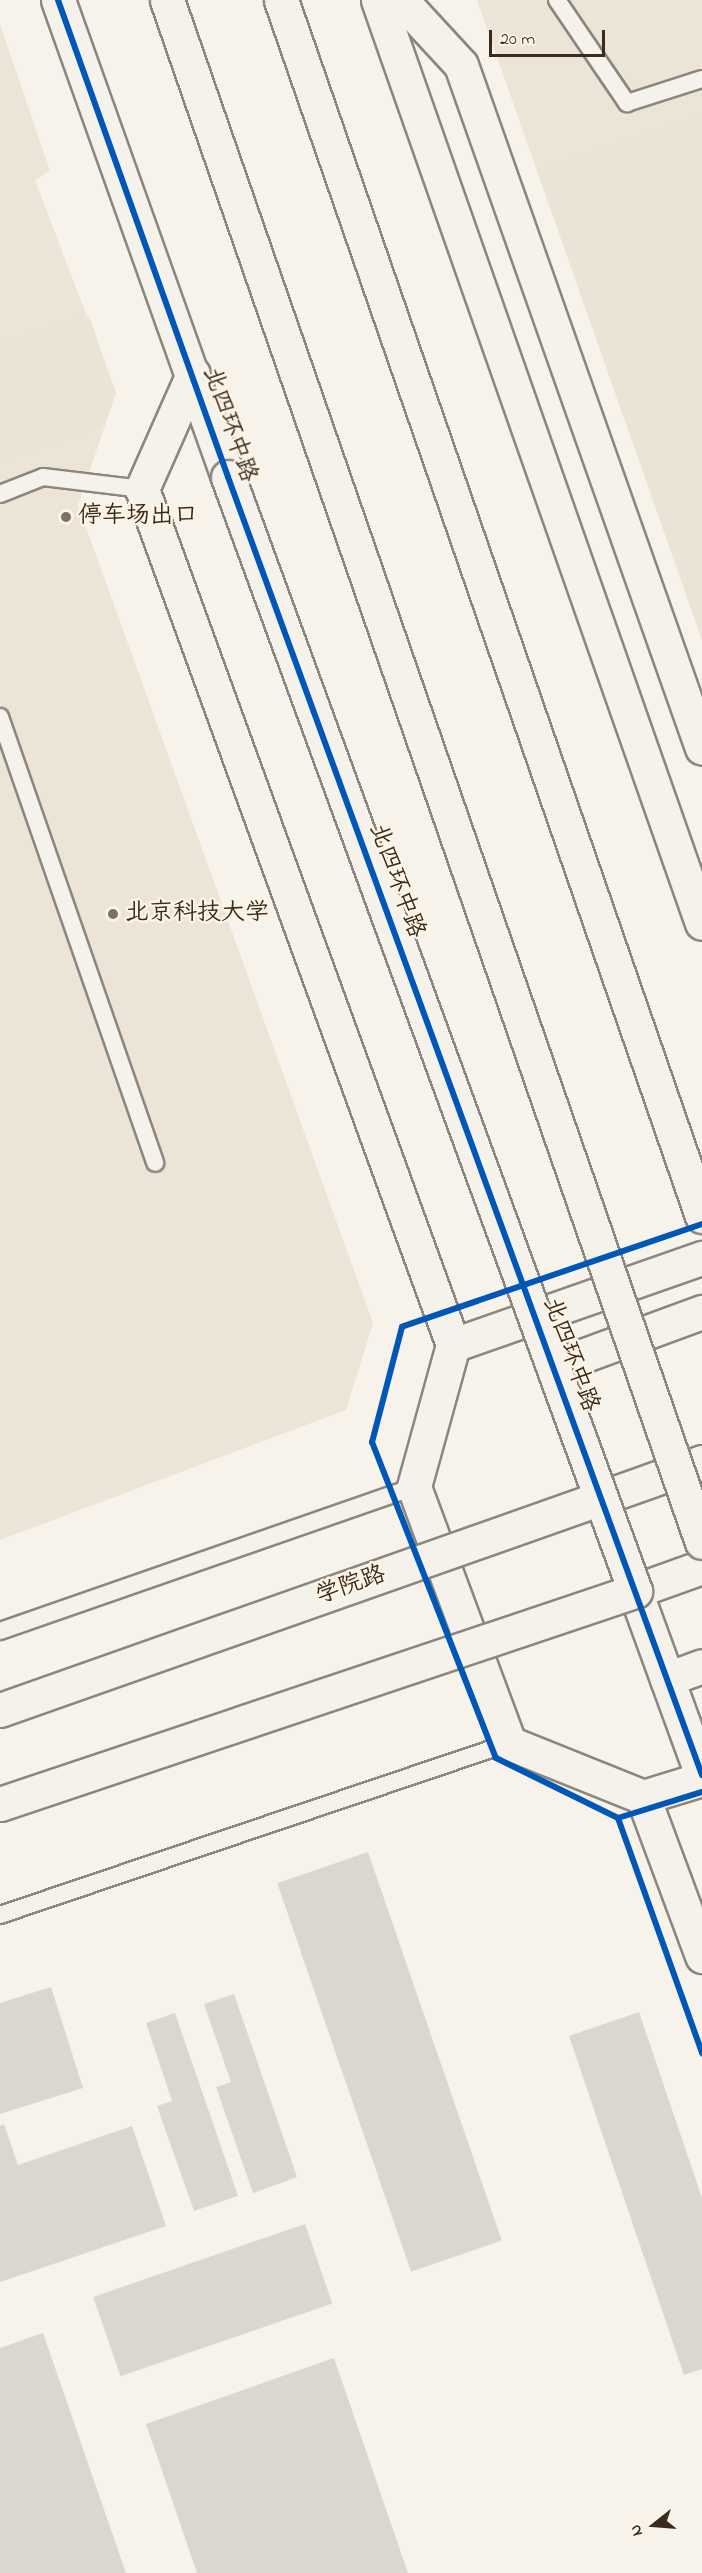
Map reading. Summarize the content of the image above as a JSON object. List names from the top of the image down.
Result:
{
  "streets": {
    "main road": ["北四环中路", "学院路"]
  },
  "crossings": [
    ["北四环中路", "学院路"]
  ],
  "places": ["停车场出口", "北京科技大学"],
  "scale_bar": "20 m",
  "north": "left"
}
